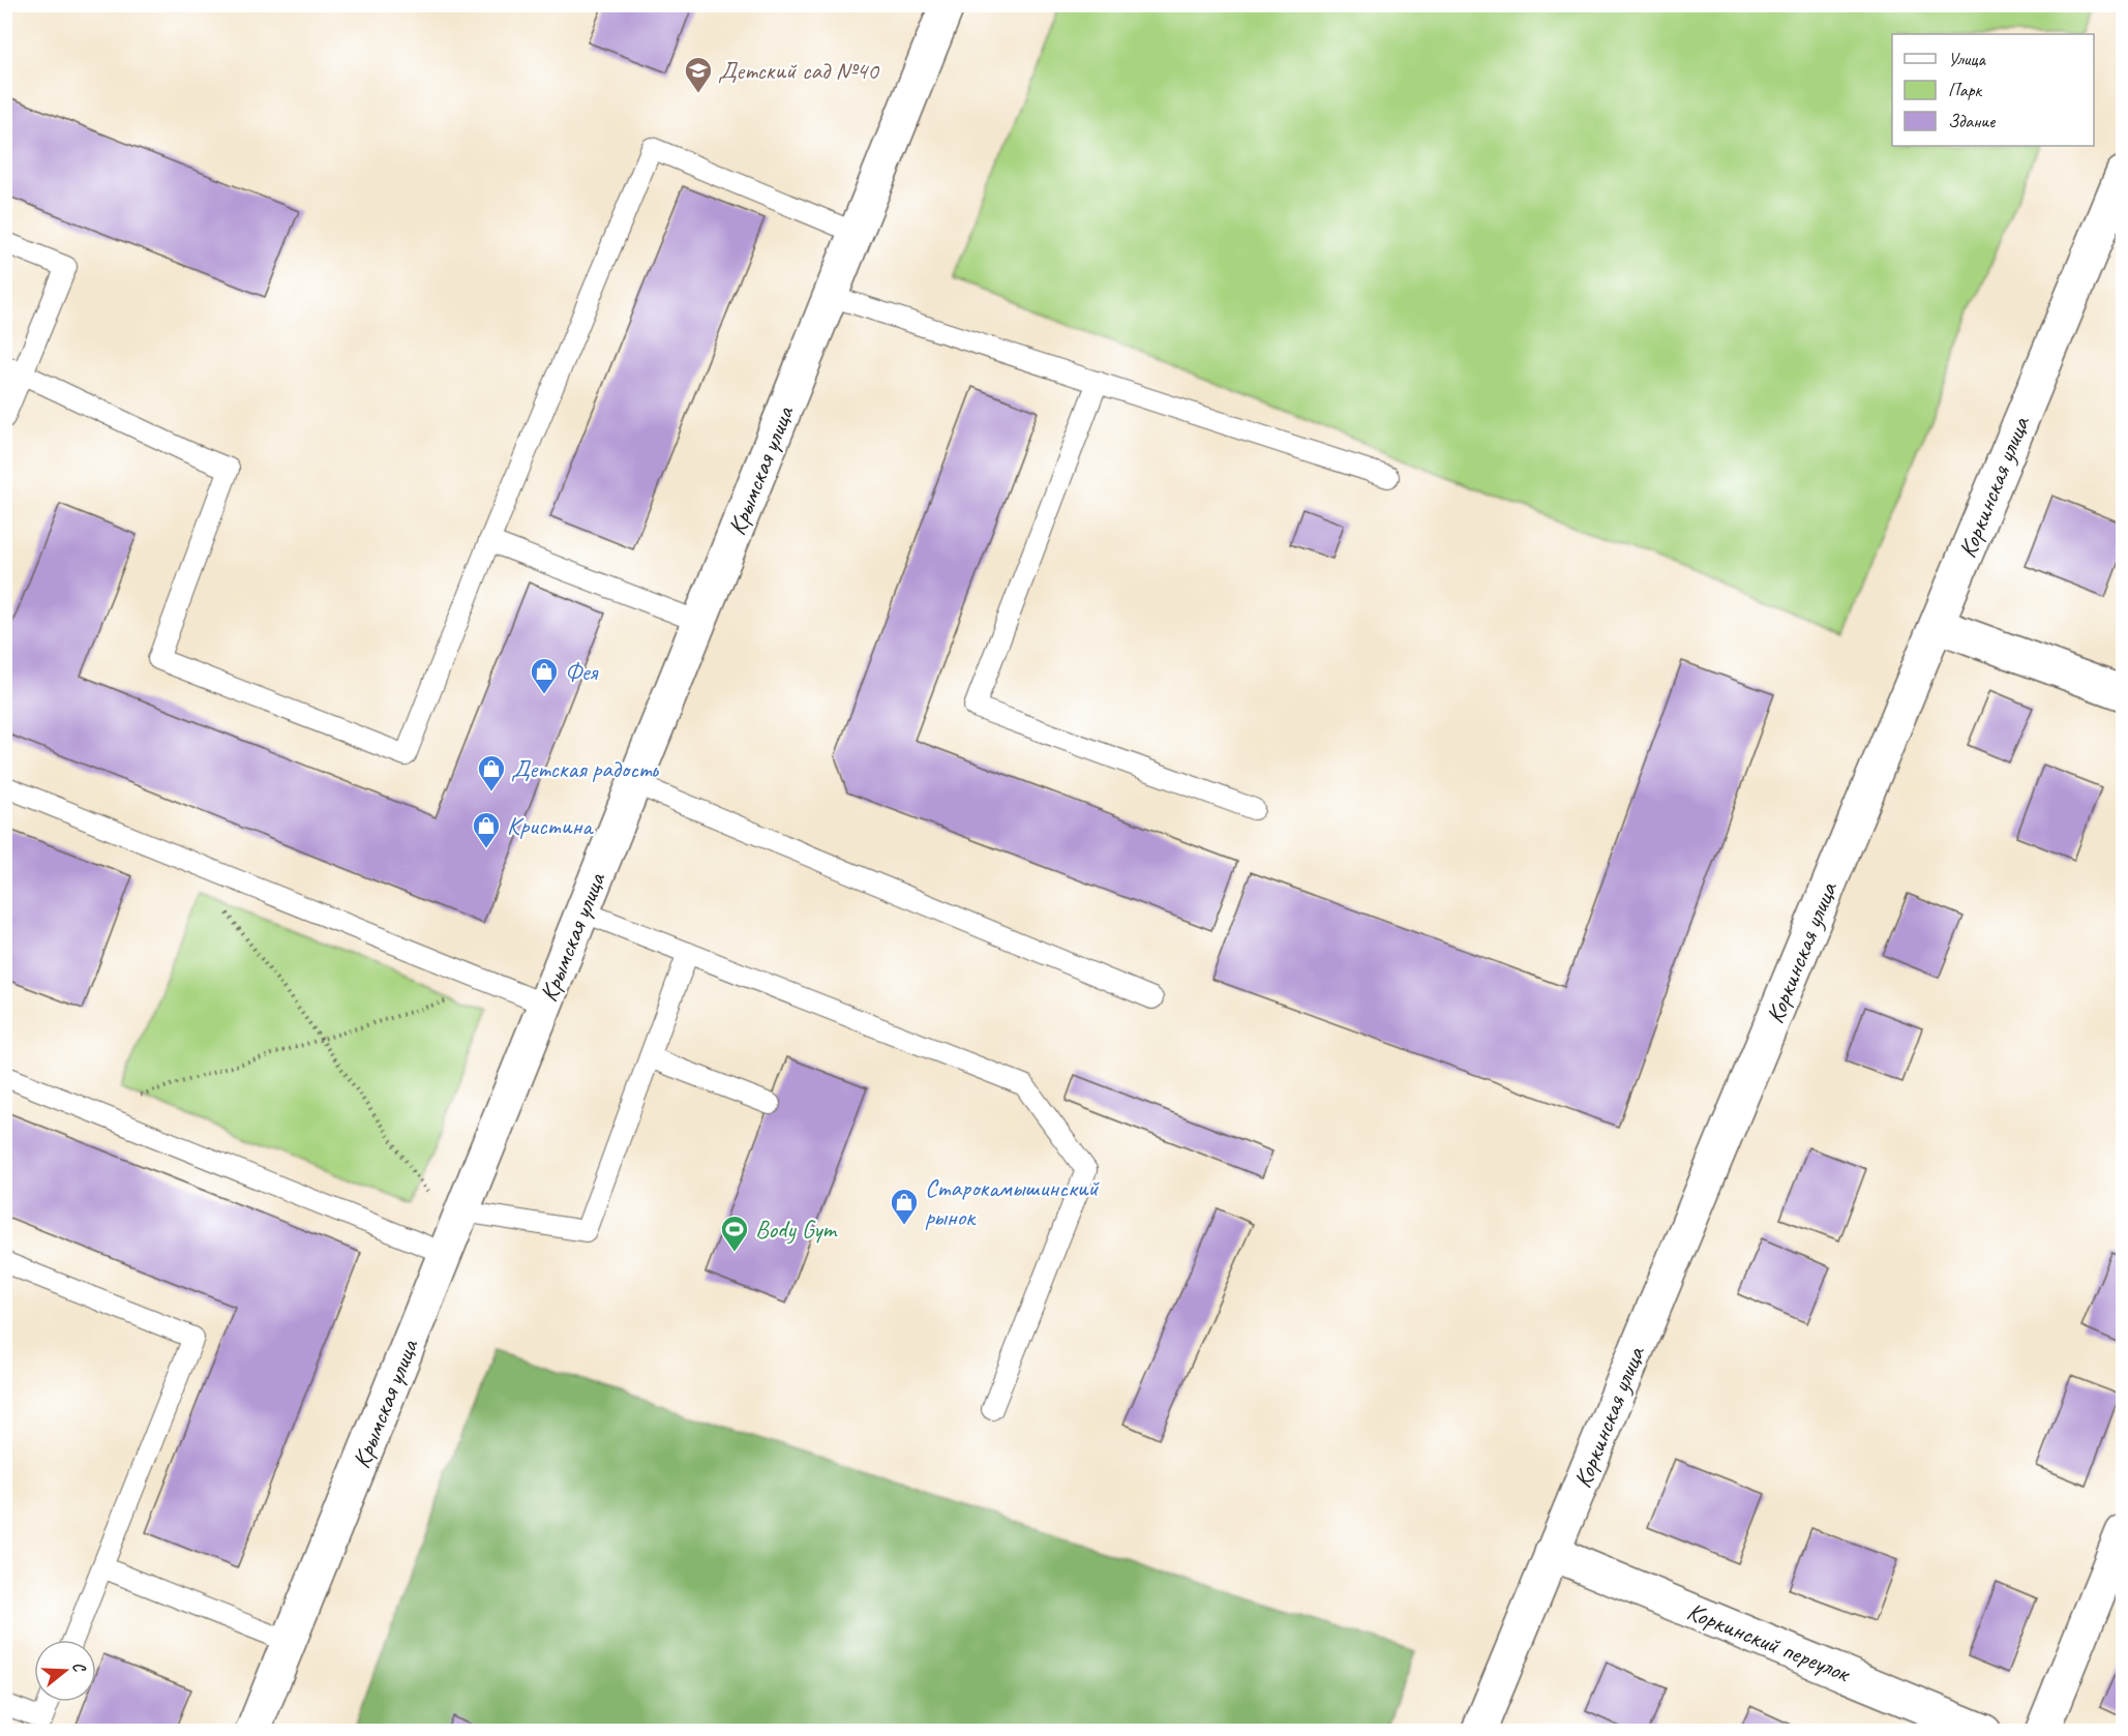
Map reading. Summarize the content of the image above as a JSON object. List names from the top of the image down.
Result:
{
  "streets": {
    "street": ["Крымская улица", "Коркинская улица", "Коркинский переулок"]
  },
  "crossings": [
    ["Коркинская улица", "Коркинский переулок"]
  ],
  "places": {
    "school or university": ["Детский сад №40"],
    "shop": [
      "Фея",
      "Детская радость",
      "Кристина",
      "Старокамышинский рынок"
    ],
    "sports": ["Body Gym"]
  },
  "legend": ["Улица", "Парк", "Здание"],
  "north": "right"
}
